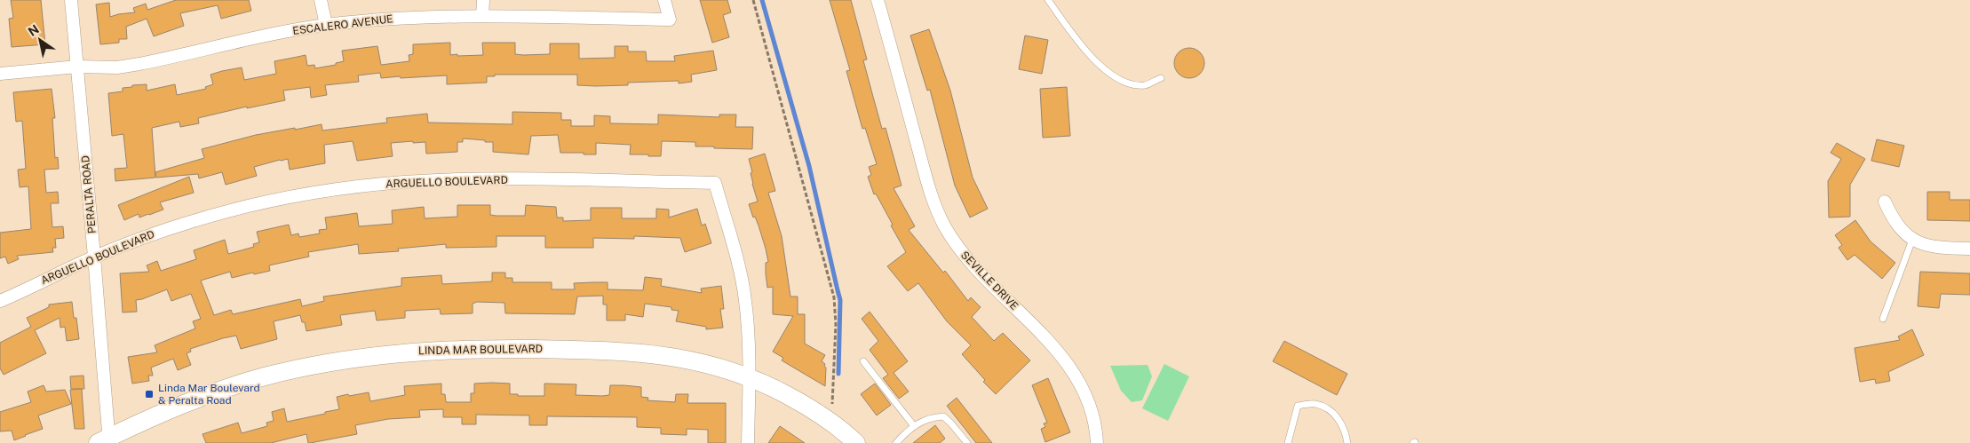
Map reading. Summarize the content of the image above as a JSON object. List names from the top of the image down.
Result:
{
  "streets": {
    "street": [
      "ESCALERO AVENUE",
      "ARGUELLO BOULEVARD",
      "PERALTA ROAD",
      "SEVILLE DRIVE",
      "LINDA MAR BOULEVARD"
    ]
  },
  "crossings": [
    ["ESCALERO AVENUE", "PERALTA ROAD"],
    ["ARGUELLO BOULEVARD", "PERALTA ROAD"],
    ["ARGUELLO BOULEVARD", "LINDA MAR BOULEVARD"],
    ["PERALTA ROAD", "LINDA MAR BOULEVARD"]
  ],
  "places": {
    "transit": ["Linda Mar Boulevard & Peralta Road"]
  },
  "north": "top left"
}
